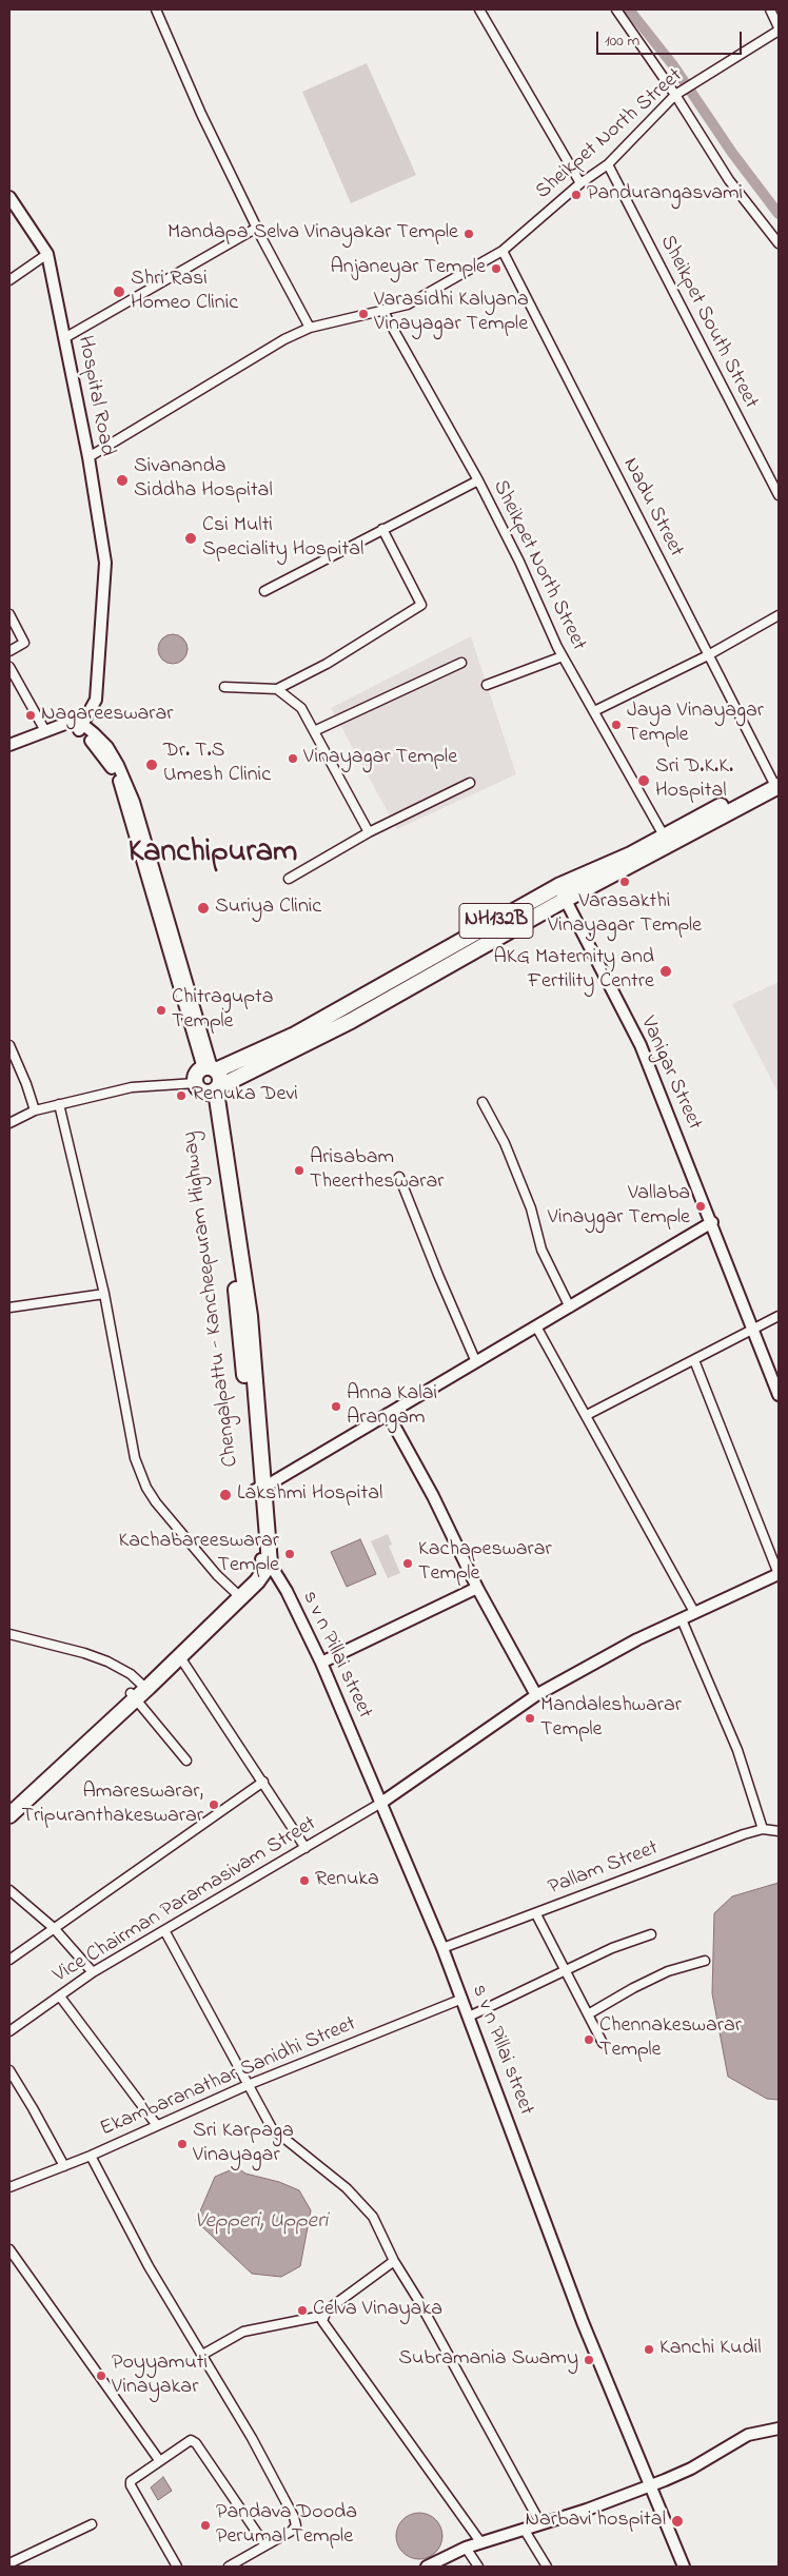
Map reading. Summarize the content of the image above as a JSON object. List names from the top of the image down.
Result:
{
  "streets": {
    "highway": ["NH132B", "Chengalpattu - Kancheepuram Highway"],
    "main road": ["Hospital Road", "Vanigar Street", "s v n Pillai street"],
    "street": [
      "Sheikpet North Street",
      "Sheikpet South Street",
      "Nadu Street",
      "Pallam Street",
      "Vice Chairman Paramasivam Street",
      "Ekambaranathar Sanidhi Street"
    ]
  },
  "crossings": [
    ["Sheikpet North Street", "Sheikpet South Street"],
    ["Sheikpet North Street", "Hospital Road"],
    ["Sheikpet North Street", "Nadu Street"],
    ["Sheikpet North Street", "NH132B"],
    ["Nadu Street", "NH132B"],
    ["NH132B", "Vanigar Street"],
    ["NH132B", "Chengalpattu - Kancheepuram Highway"],
    ["Chengalpattu - Kancheepuram Highway", "s v n Pillai street"],
    ["s v n Pillai street", "Pallam Street"],
    ["s v n Pillai street", "Vice Chairman Paramasivam Street"],
    ["s v n Pillai street", "Ekambaranathar Sanidhi Street"]
  ],
  "districts": ["Kanchipuram"],
  "water": ["Vepperi, Upperi"],
  "places": [
    "Pandurangasvami",
    "Mandapa Selva Vinayakar Temple",
    "Anjaneyar Temple",
    "Shri Rasi Homeo Clinic",
    "Varasidhi Kalyana Vinayagar Temple",
    "Sivananda Siddha Hospital",
    "Csi Multi Speciality Hospital",
    "Nagareeswarar",
    "Jaya Vinayagar Temple",
    "Vinayagar Temple",
    "Dr. T.S Umesh Clinic",
    "Sri D.K.K. Hospital",
    "Varasakthi Vinayagar Temple",
    "Suriya Clinic",
    "AKG Maternity and Fertility Centre",
    "Chitragupta Temple",
    "Renuka Devi",
    "Arisabam Theertheswarar",
    "Vallaba Vinaygar Temple",
    "Anna Kalai Arangam",
    "Lakshmi Hospital",
    "Kachabareeswarar Temple",
    "Kachapeswarar Temple",
    "Mandaleshwarar Temple",
    "Amareswarar, Tripuranthakeswarar",
    "Renuka",
    "Chennakeswarar Temple",
    "Sri Karpaga Vinayagar",
    "Celva Vinayaka",
    "Kanchi Kudil",
    "Subramania Swamy",
    "Poyyamuti Vinayakar",
    "Narbavi hospital",
    "Pandava Dooda Perumal Temple"
  ],
  "scale_bar": "100 m"
}
